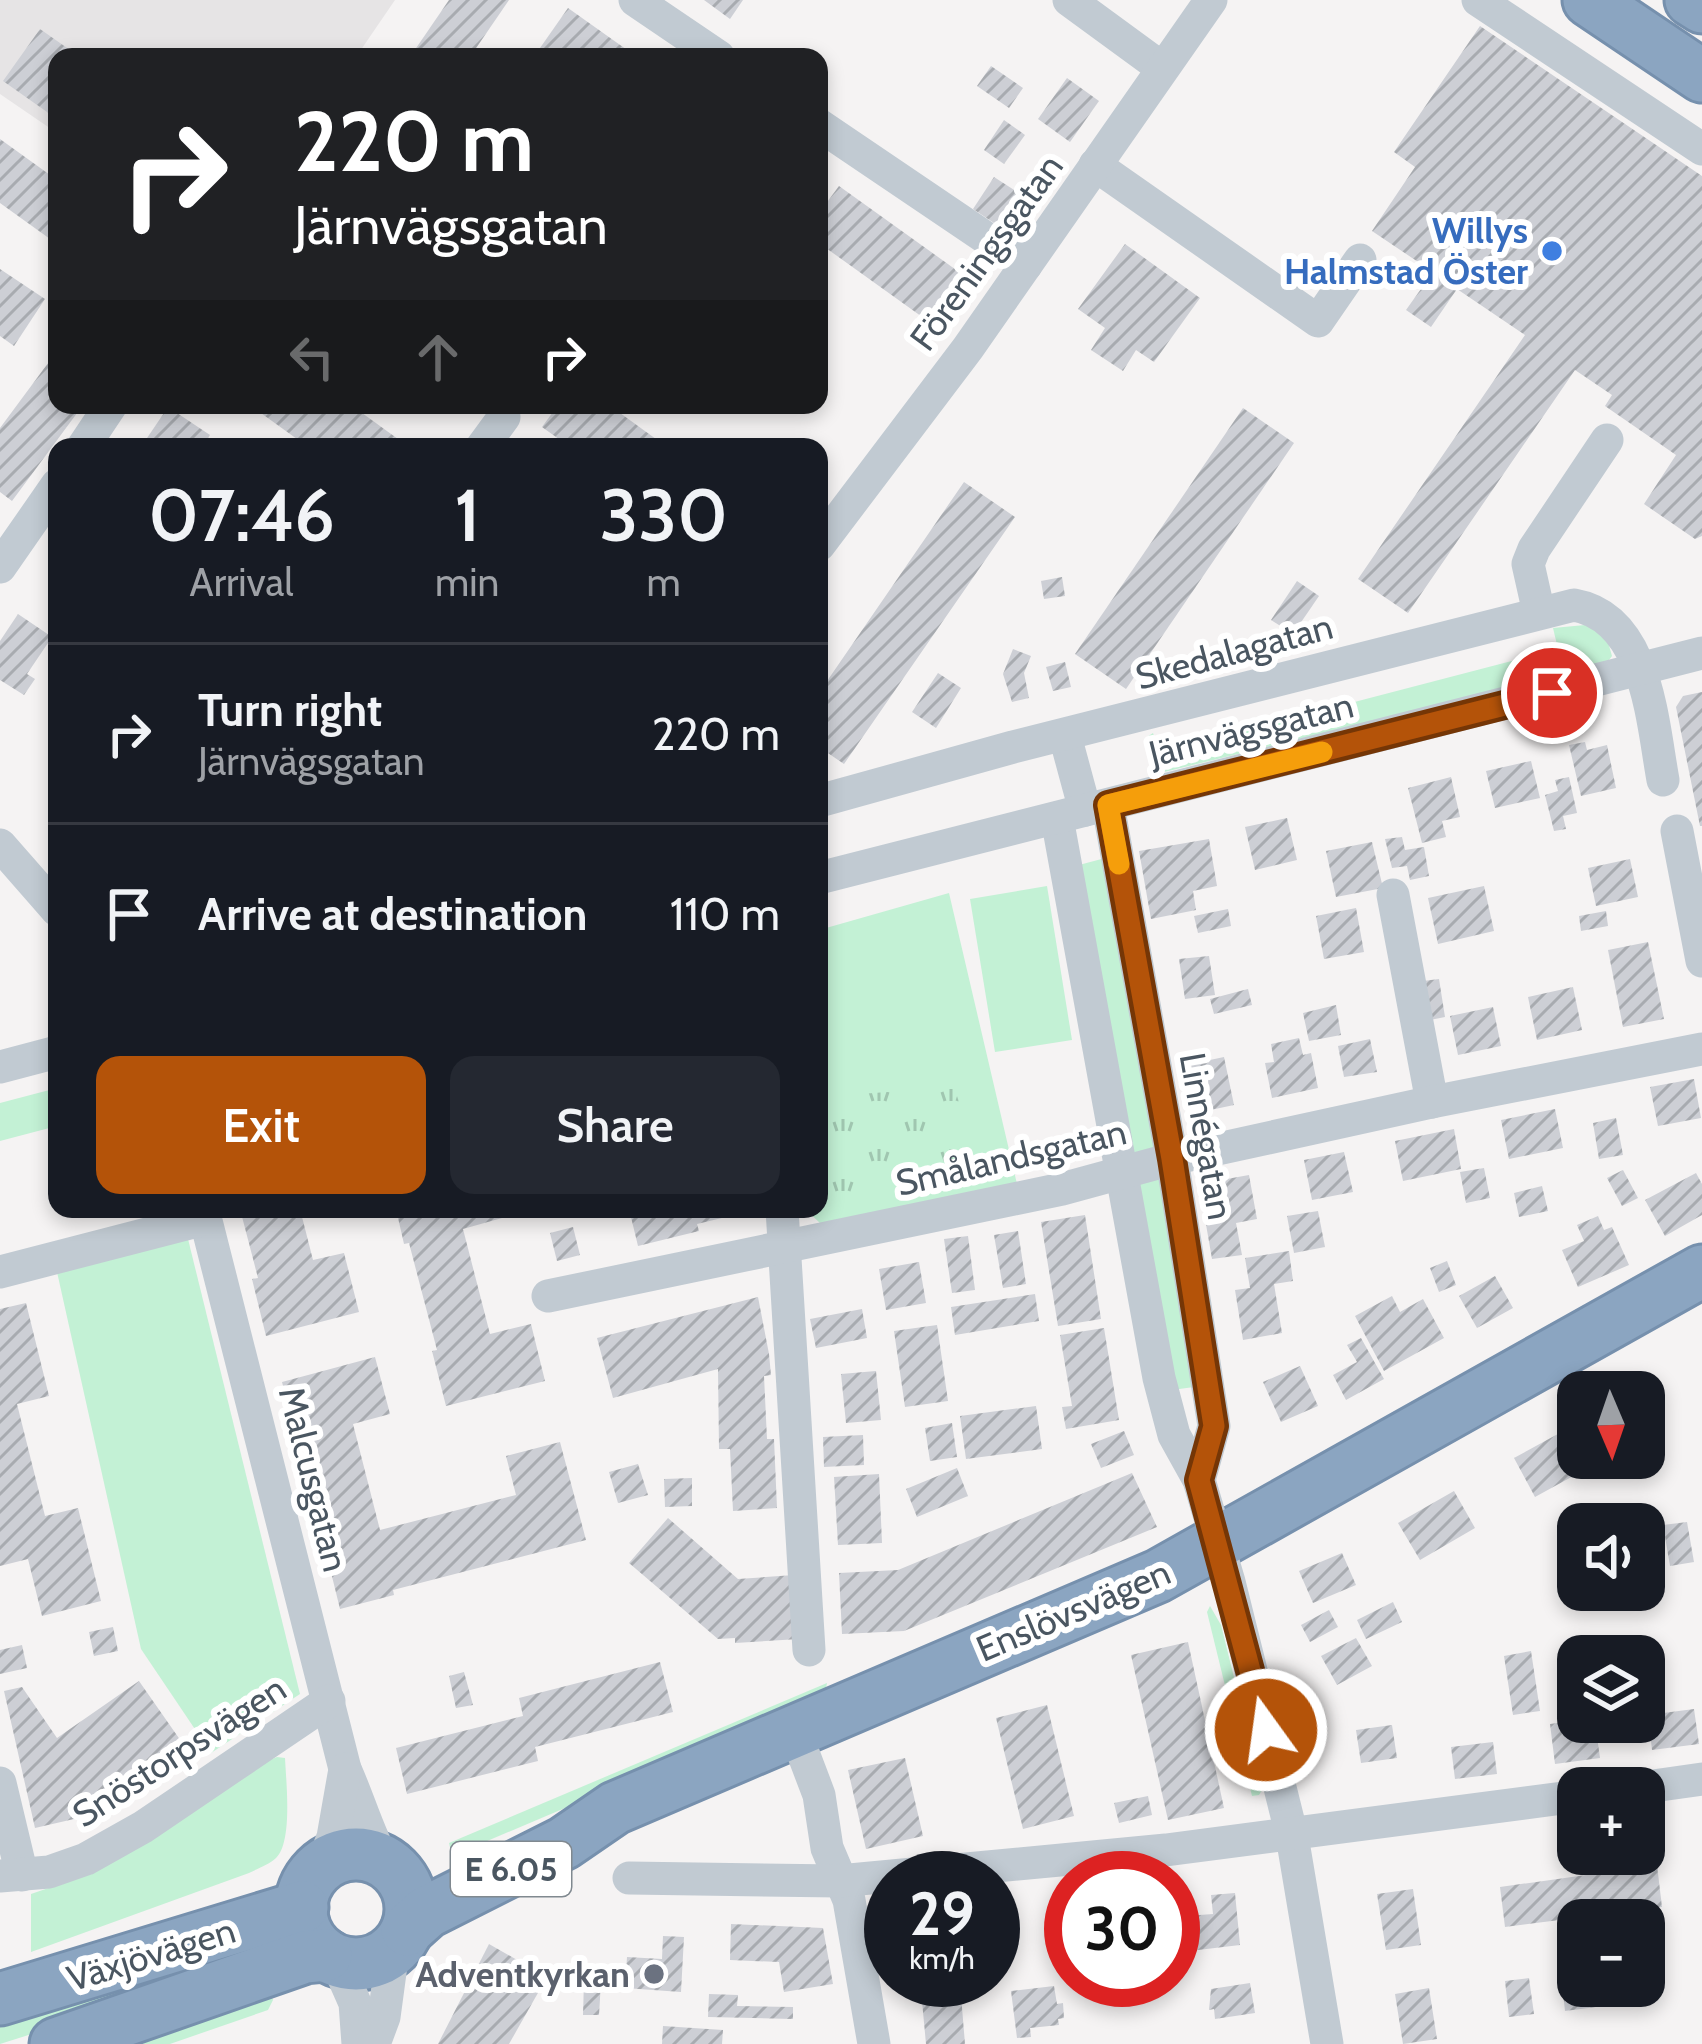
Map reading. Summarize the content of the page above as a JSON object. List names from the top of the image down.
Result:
{
  "streets": {
    "highway": ["Enslövsvägen", "E 6.05", "Växjövägen"],
    "street": [
      "Föreningsgatan",
      "Skedalagatan",
      "Järnvägsgatan",
      "Linnégatan",
      "Smålandsgatan",
      "Malcusgatan",
      "Snöstorpsvägen"
    ]
  },
  "crossings": [
    ["Skedalagatan", "Järnvägsgatan"],
    ["Järnvägsgatan", "Linnégatan"],
    ["Linnégatan", "Smålandsgatan"],
    ["Malcusgatan", "Enslövsvägen"],
    ["Malcusgatan", "Snöstorpsvägen"],
    ["Malcusgatan", "E 6.05"],
    ["Malcusgatan", "Växjövägen"],
    ["Enslövsvägen", "E 6.05"],
    ["Enslövsvägen", "Växjövägen"],
    ["E 6.05", "Växjövägen"]
  ],
  "places": ["Willys Halmstad Öster", "Adventkyrkan"],
  "north": "bottom",
  "page": {
    "turn": ["220 m", "Järnvägsgatan"],
    "eta": [
      "07:46",
      "Arrival",
      "1",
      "min",
      "330",
      "m"
    ],
    "list": [
      {
        "name": "Turn right",
        "note": "Järnvägsgatan",
        "value": "220 m"
      },
      {
        "name": "Arrive at destination",
        "value": "110 m"
      }
    ],
    "buttons": ["Exit", "Share"],
    "map_buttons": ["+", "−"],
    "speed": "29 km/h",
    "limit": "30"
  }
}
